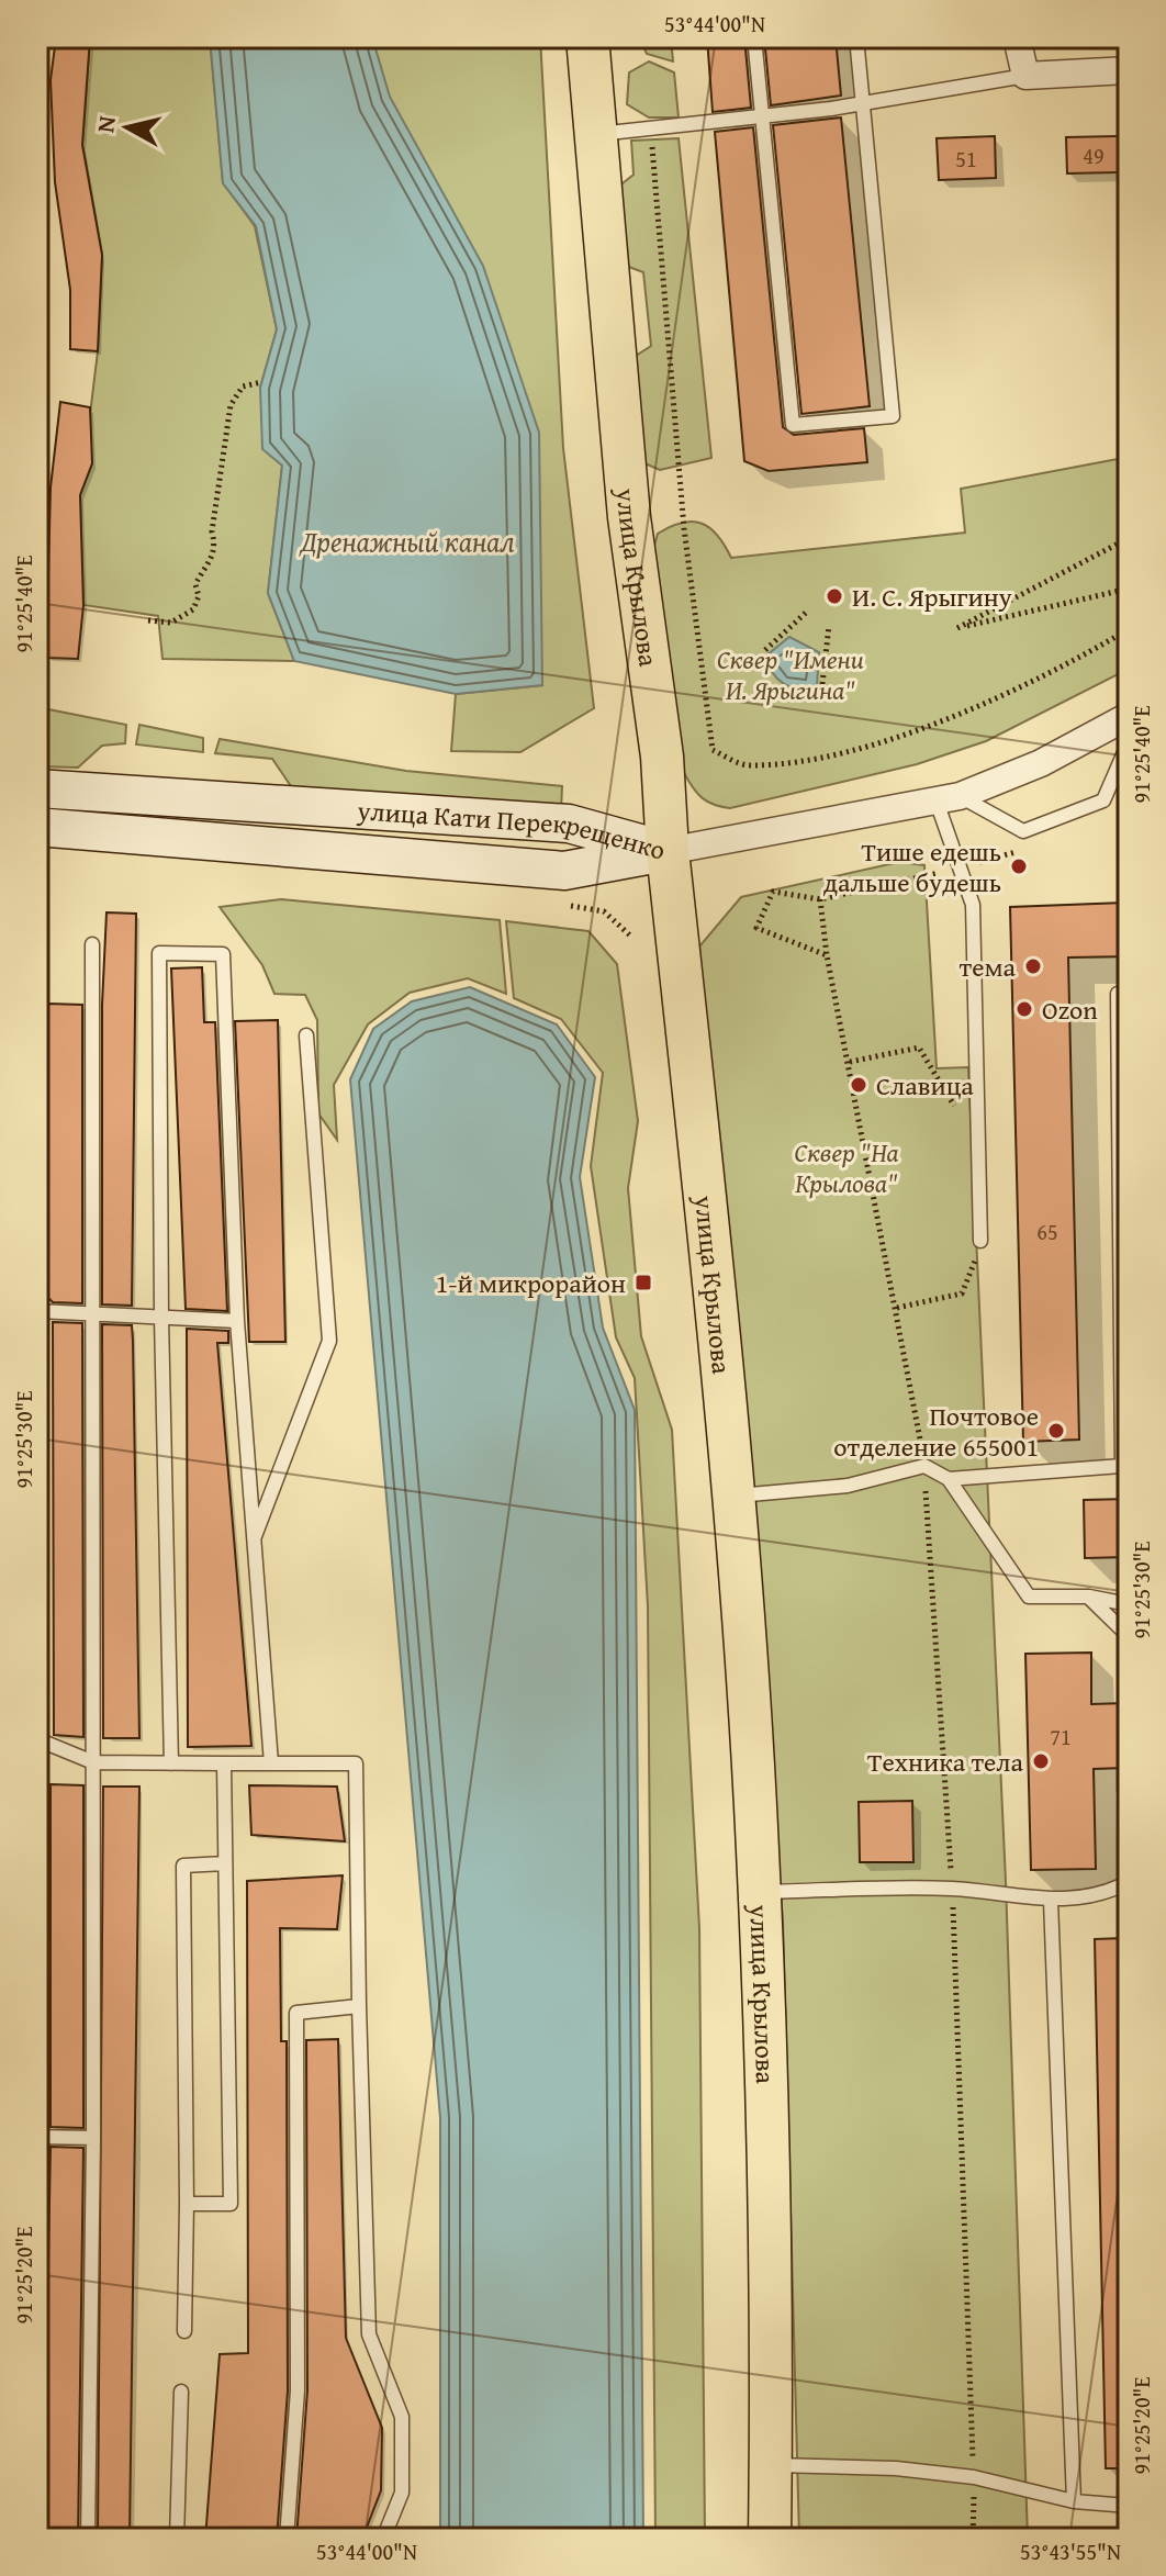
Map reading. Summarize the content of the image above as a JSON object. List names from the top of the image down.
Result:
{
  "streets": {
    "main road": ["улица Крылова"],
    "street": ["улица Кати Перекрещенко"]
  },
  "crossings": [
    ["улица Крылова", "улица Кати Перекрещенко"]
  ],
  "water": ["Дренажный канал"],
  "parks": ["Сквер \"Имени И. Ярыгина\"", "Сквер \"На Крылова\""],
  "places": {
    "other": [
      "И. С. Ярыгину",
      "Тише едешь дальше будешь",
      "тема",
      "Ozon",
      "Славица",
      "Почтовое отделение 655001",
      "Техника тела"
    ],
    "transit": ["1-й микрорайон"]
  },
  "house_numbers": [
    "49",
    "51",
    "65",
    "71"
  ],
  "north": "left",
  "coordinates": [
    "53°44'00\"N",
    "91°25'40\"E",
    "91°25'30\"E",
    "91°25'20\"E",
    "53°43'55\"N"
  ]
}
